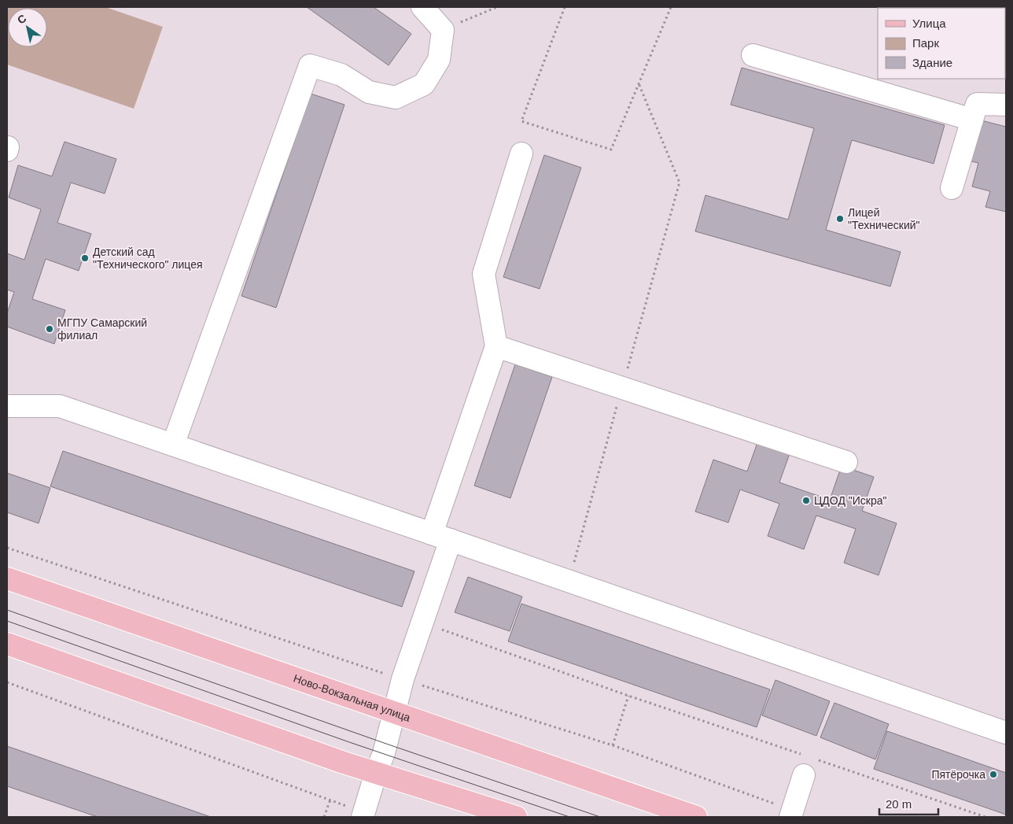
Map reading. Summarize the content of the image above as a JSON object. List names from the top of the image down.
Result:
{
  "streets": {
    "main road": ["Ново-Вокзальная улица"]
  },
  "places": [
    "Лицей \"Технический\"",
    "Детский сад \"Технического\" лицея",
    "МГПУ Самарский филиал",
    "ЦДОД \"Искра\"",
    "Пятёрочка"
  ],
  "legend": ["Улица", "Парк", "Здание"],
  "scale_bar": "20 m",
  "north": "top left"
}
